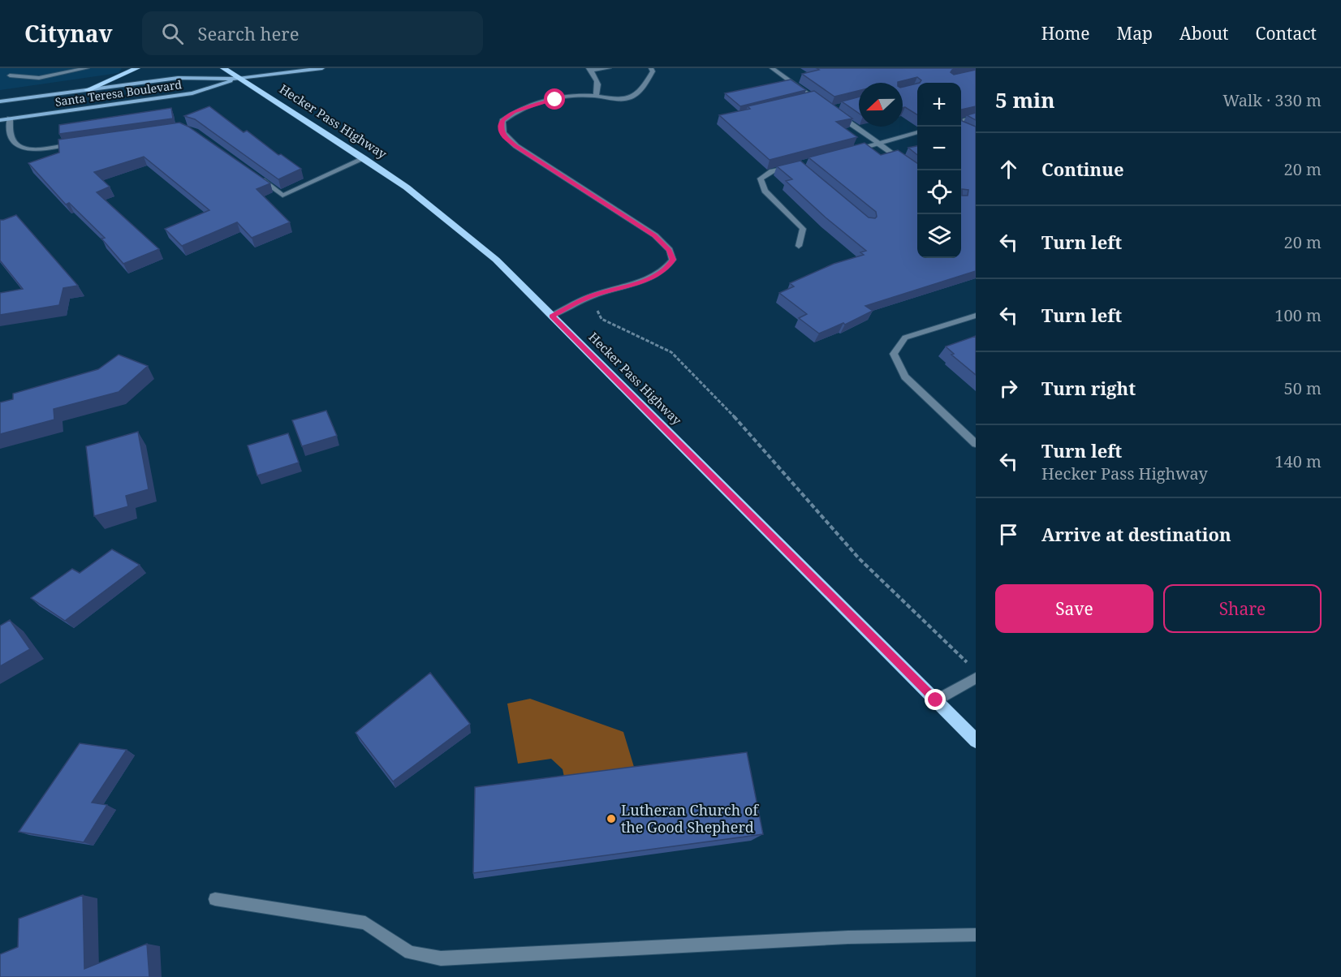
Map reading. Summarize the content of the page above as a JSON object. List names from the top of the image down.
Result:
{
  "streets": {
    "main road": ["Santa Teresa Boulevard", "Hecker Pass Highway"]
  },
  "crossings": [
    ["Santa Teresa Boulevard", "Hecker Pass Highway"]
  ],
  "places": ["Lutheran Church of the Good Shepherd"],
  "north": "left",
  "page": {
    "header": "Citynav",
    "search": "Search here",
    "nav": [
      "Home",
      "Map",
      "About",
      "Contact"
    ],
    "heading": ["5 min", "Walk · 330 m"],
    "map_buttons": ["+", "−"],
    "list": [
      ["Continue", "20 m"],
      ["Turn left", "20 m"],
      ["Turn left", "100 m"],
      ["Turn right", "50 m"],
      ["Turn left", "Hecker Pass Highway", "140 m"],
      "Arrive at destination"
    ],
    "buttons": ["Save", "Share"]
  }
}
